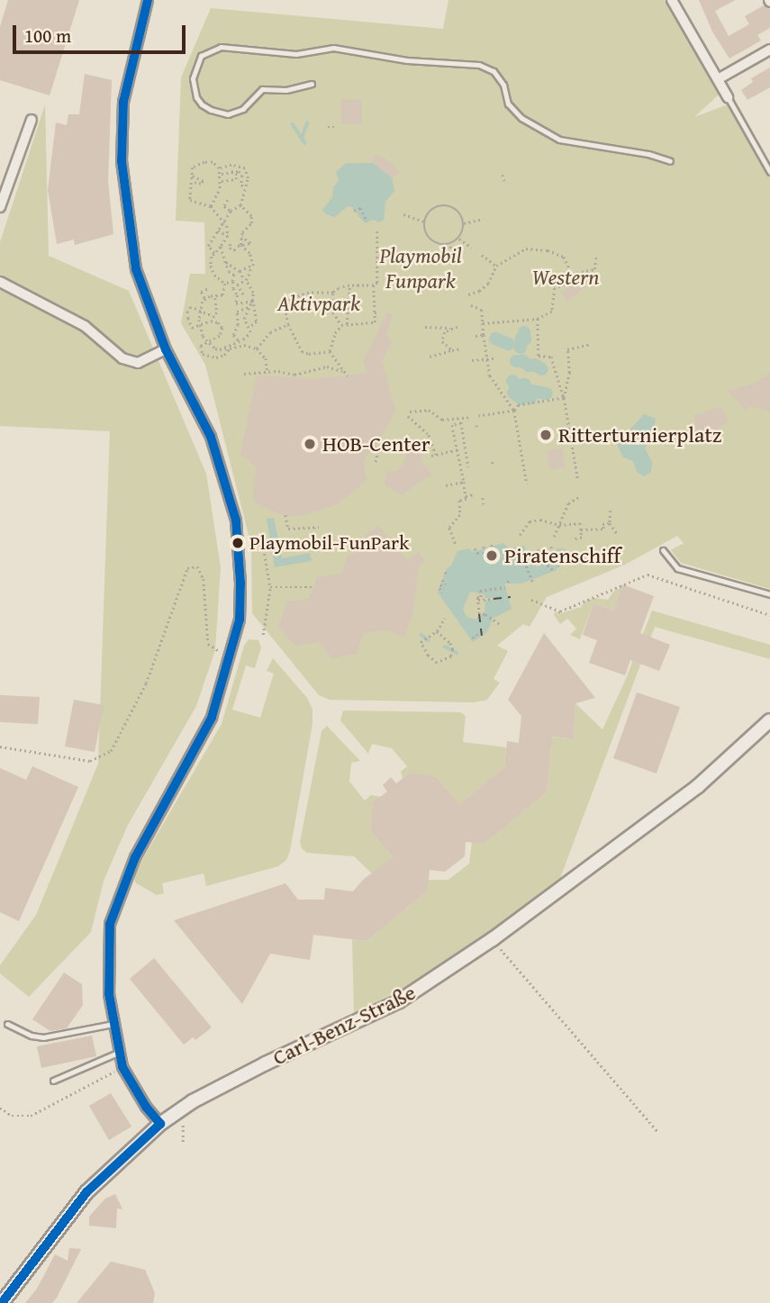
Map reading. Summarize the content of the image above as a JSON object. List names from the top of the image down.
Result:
{
  "streets": {
    "street": ["Carl-Benz-Straße"]
  },
  "parks": ["Playmobil Funpark", "Western", "Aktivpark"],
  "places": [
    "Ritterturnierplatz",
    "HOB-Center",
    "Playmobil-FunPark",
    "Piratenschiff"
  ],
  "scale_bar": "100 m"
}
